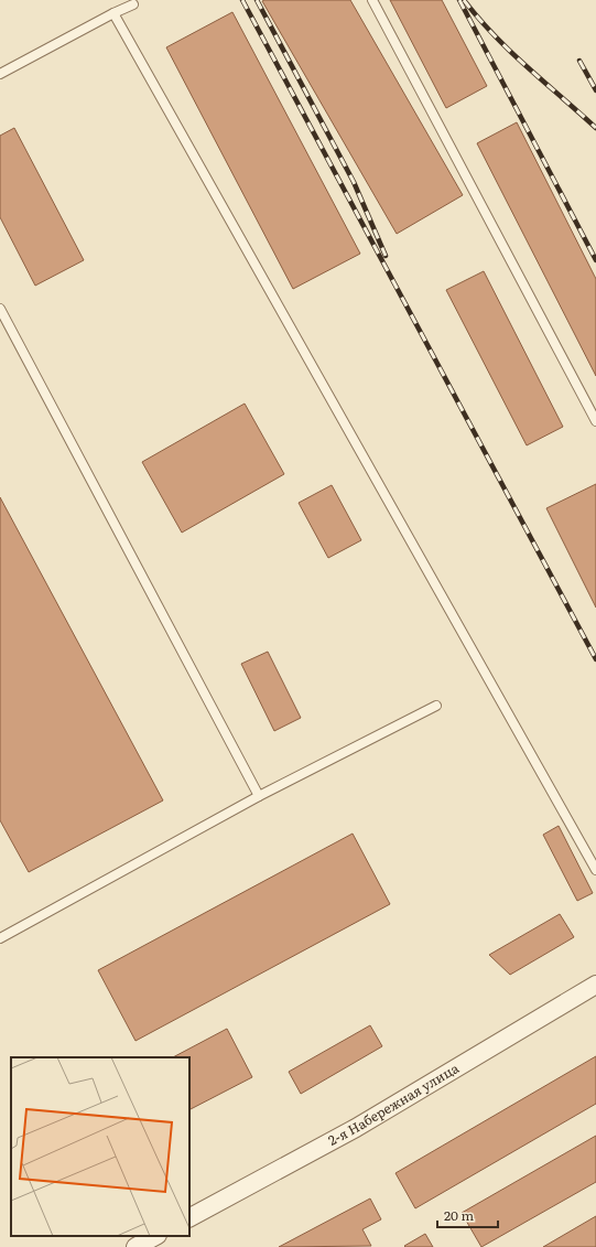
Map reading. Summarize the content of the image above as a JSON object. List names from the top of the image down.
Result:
{
  "streets": {
    "street": ["2-я Набережная улица"]
  },
  "scale_bar": "20 m"
}
